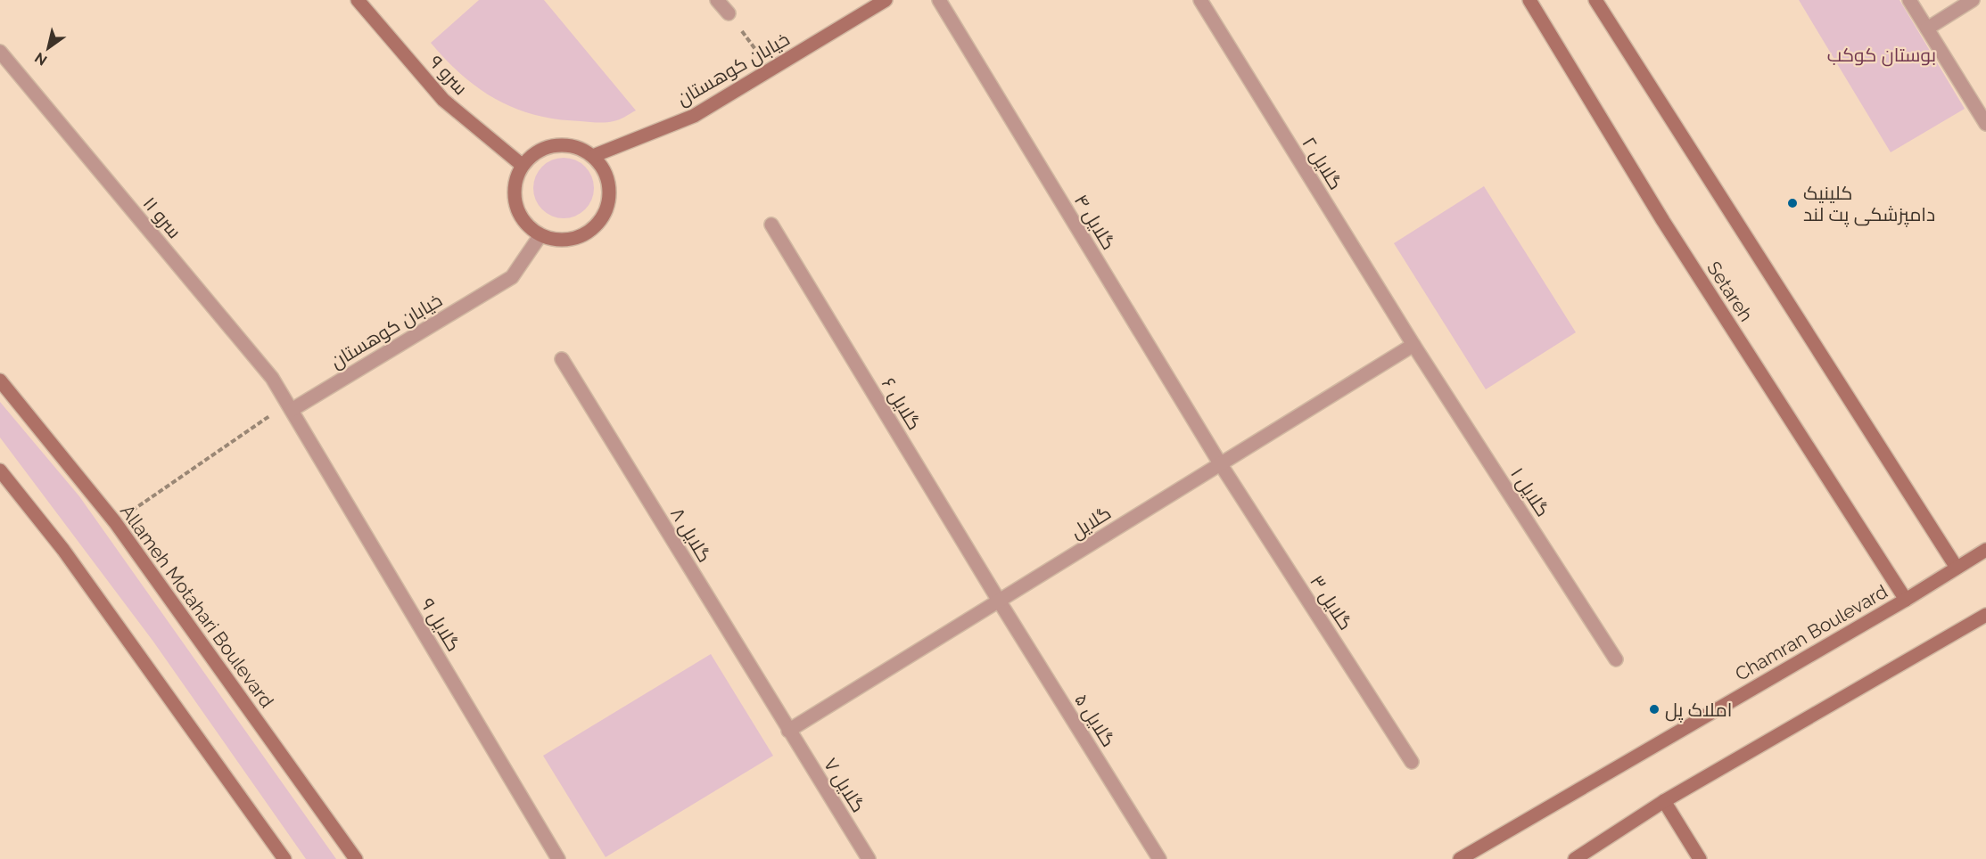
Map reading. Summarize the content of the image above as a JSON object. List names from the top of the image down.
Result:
{
  "streets": {
    "street": [
      "خیابان کوهستان",
      "سرو ۹",
      "گلایل ۲",
      "سرو ۱۱",
      "گلایل ۴",
      "Setareh",
      "گلایل ۶",
      "گلایل ۱",
      "گلایل",
      "گلایل ۸",
      "گلایل ۳",
      "Allameh Motahari Boulevard",
      "گلایل ۹",
      "Chamran Boulevard",
      "گلایل ۵",
      "گلایل ۷"
    ]
  },
  "crossings": [
    ["خیابان کوهستان", "سرو ۹"],
    ["خیابان کوهستان", "سرو ۱۱"],
    ["خیابان کوهستان", "گلایل ۹"],
    ["گلایل ۲", "گلایل ۱"],
    ["گلایل ۲", "گلایل"],
    ["سرو ۱۱", "گلایل ۹"],
    ["گلایل ۴", "گلایل"],
    ["گلایل ۴", "گلایل ۳"],
    ["Setareh", "Chamran Boulevard"],
    ["گلایل ۶", "گلایل"],
    ["گلایل ۶", "گلایل ۵"],
    ["گلایل ۱", "گلایل"],
    ["گلایل", "گلایل ۸"],
    ["گلایل", "گلایل ۳"],
    ["گلایل", "گلایل ۵"],
    ["گلایل", "گلایل ۷"],
    ["گلایل ۸", "گلایل ۷"]
  ],
  "parks": ["بوستان کوکب"],
  "places": ["کلینیک دامپزشکی پت لند", "املاک پل"],
  "north": "bottom left"
}
